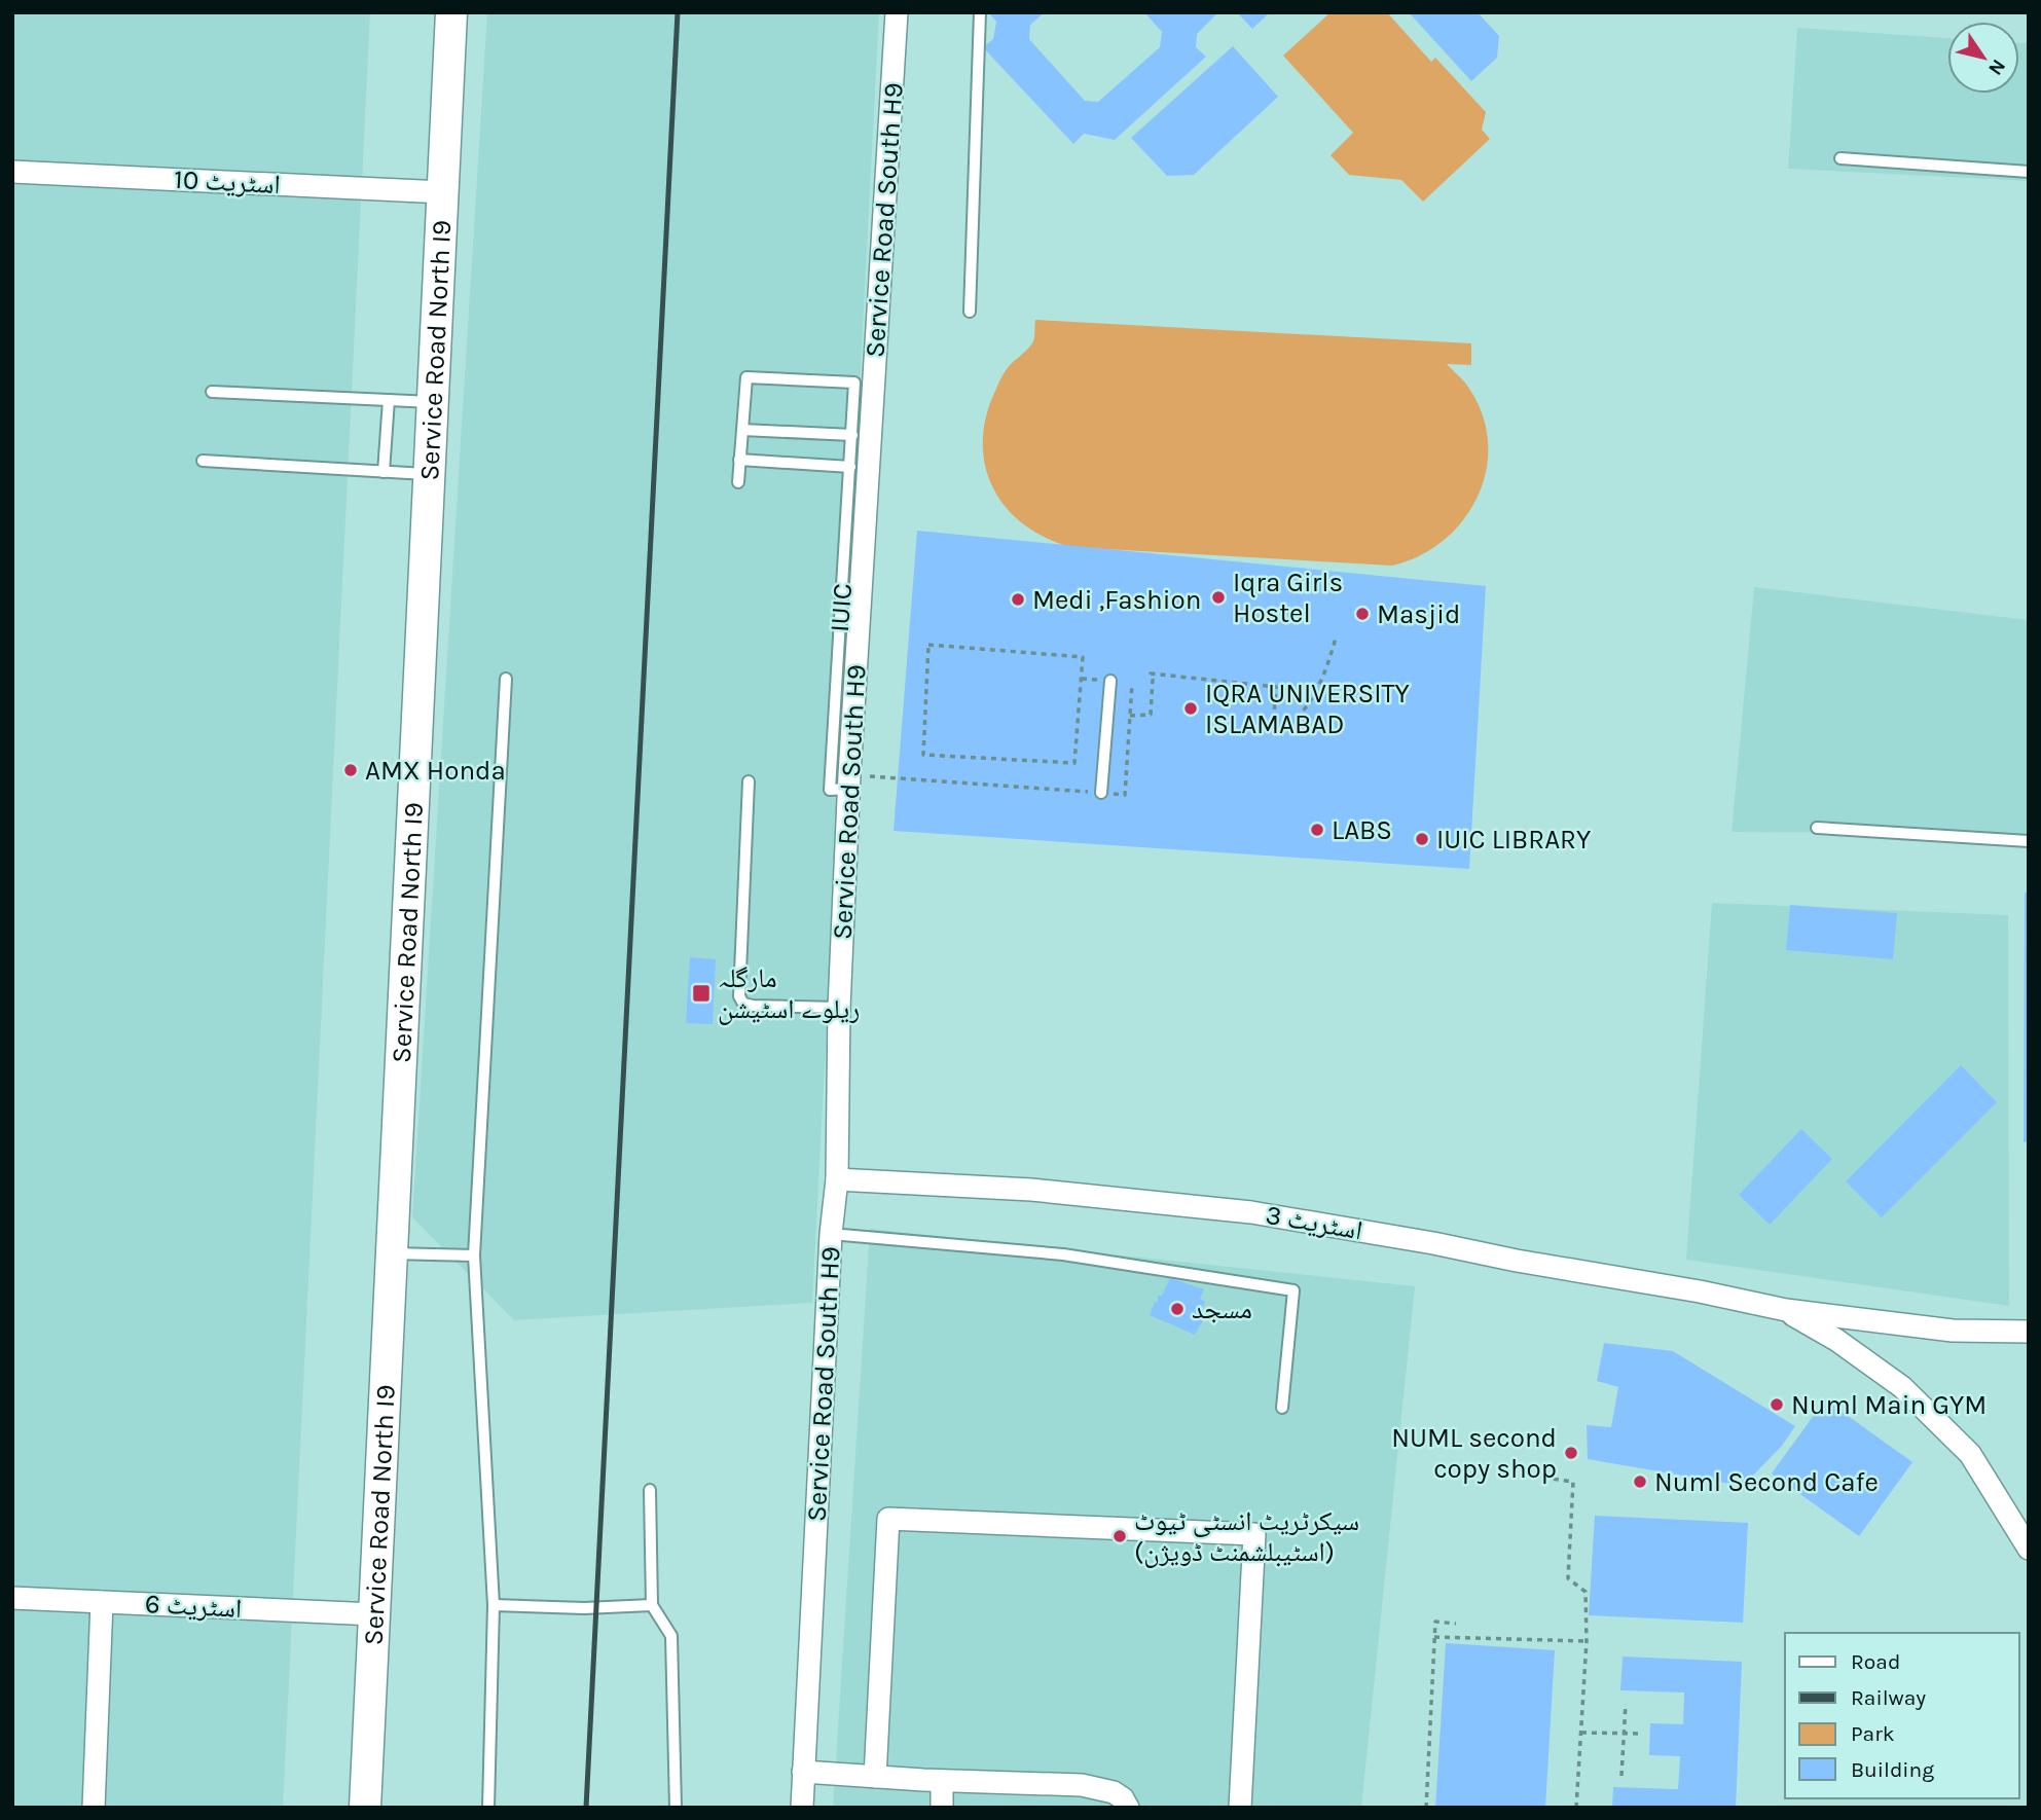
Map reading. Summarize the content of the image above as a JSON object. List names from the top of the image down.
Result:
{
  "streets": {
    "main road": ["Service Road North I9"],
    "street": [
      "اسٹریٹ 10",
      "Service Road South H9",
      "اسٹریٹ 3",
      "اسٹریٹ 6"
    ],
    "lane": ["IUIC"]
  },
  "crossings": [
    ["اسٹریٹ 10", "Service Road North I9"],
    ["Service Road South H9", "IUIC"],
    ["Service Road South H9", "اسٹریٹ 3"],
    ["Service Road North I9", "اسٹریٹ 6"]
  ],
  "places": {
    "other": [
      "Iqra Girls Hostel",
      "Medi ,Fashion",
      "Masjid",
      "IQRA UNIVERSITY ISLAMABAD",
      "AMX Honda",
      "LABS",
      "IUIC LIBRARY",
      "مسجد",
      "Numl Main GYM",
      "NUML second copy shop",
      "Numl Second Cafe",
      "سیکرٹریٹ انسٹی ٹیوٹ (اسٹیبلشمنٹ ڈویژن)"
    ],
    "transit": ["مارگلہ ریلوے اسٹیشن"]
  },
  "legend": [
    "Road",
    "Railway",
    "Park",
    "Building"
  ],
  "north": "bottom right"
}
